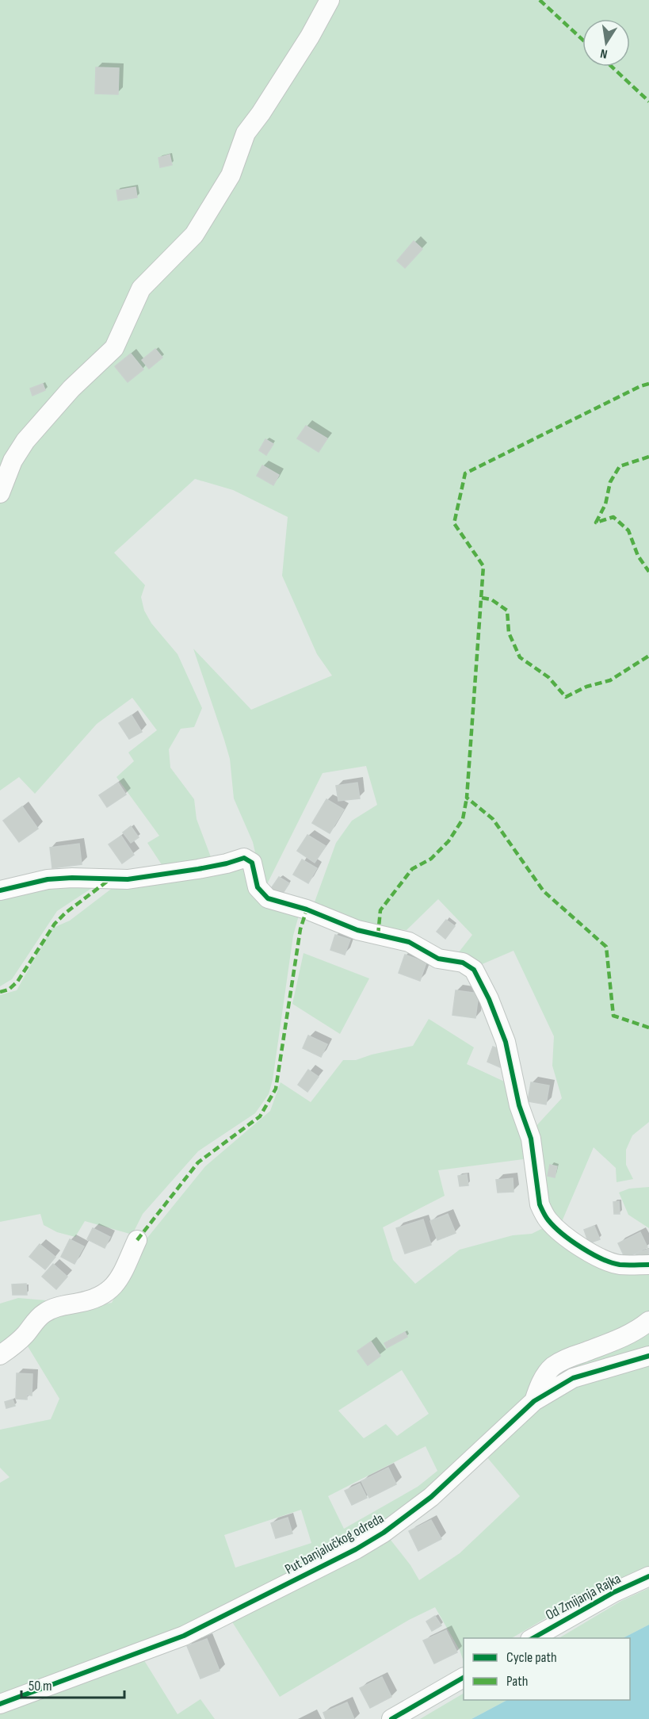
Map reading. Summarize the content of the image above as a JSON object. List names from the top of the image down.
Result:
{
  "streets": {
    "street": ["Put banjalučkog odreda", "Od Zmijanja Rajka"]
  },
  "legend": ["Cycle path", "Path"],
  "scale_bar": "50 m",
  "north": "bottom"
}
